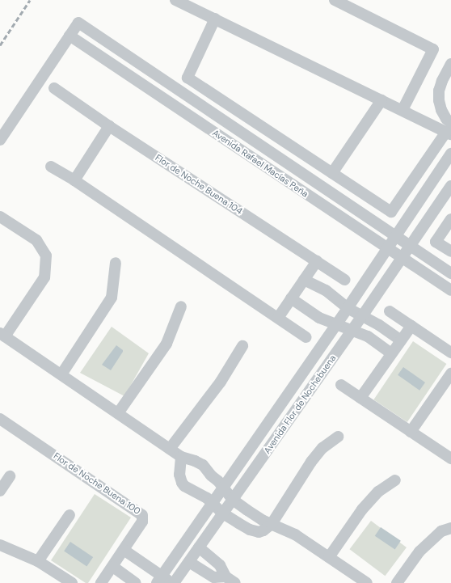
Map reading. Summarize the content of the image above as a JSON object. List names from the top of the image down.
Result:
{
  "streets": {
    "street": [
      "Avenida Rafael Macías Peña",
      "Flor de Noche Buena 104",
      "Avenida Flor de Nochebuena",
      "Flor de Noche Buena 100"
    ]
  },
  "crossings": [
    ["Avenida Rafael Macías Peña", "Avenida Flor de Nochebuena"]
  ]
}
